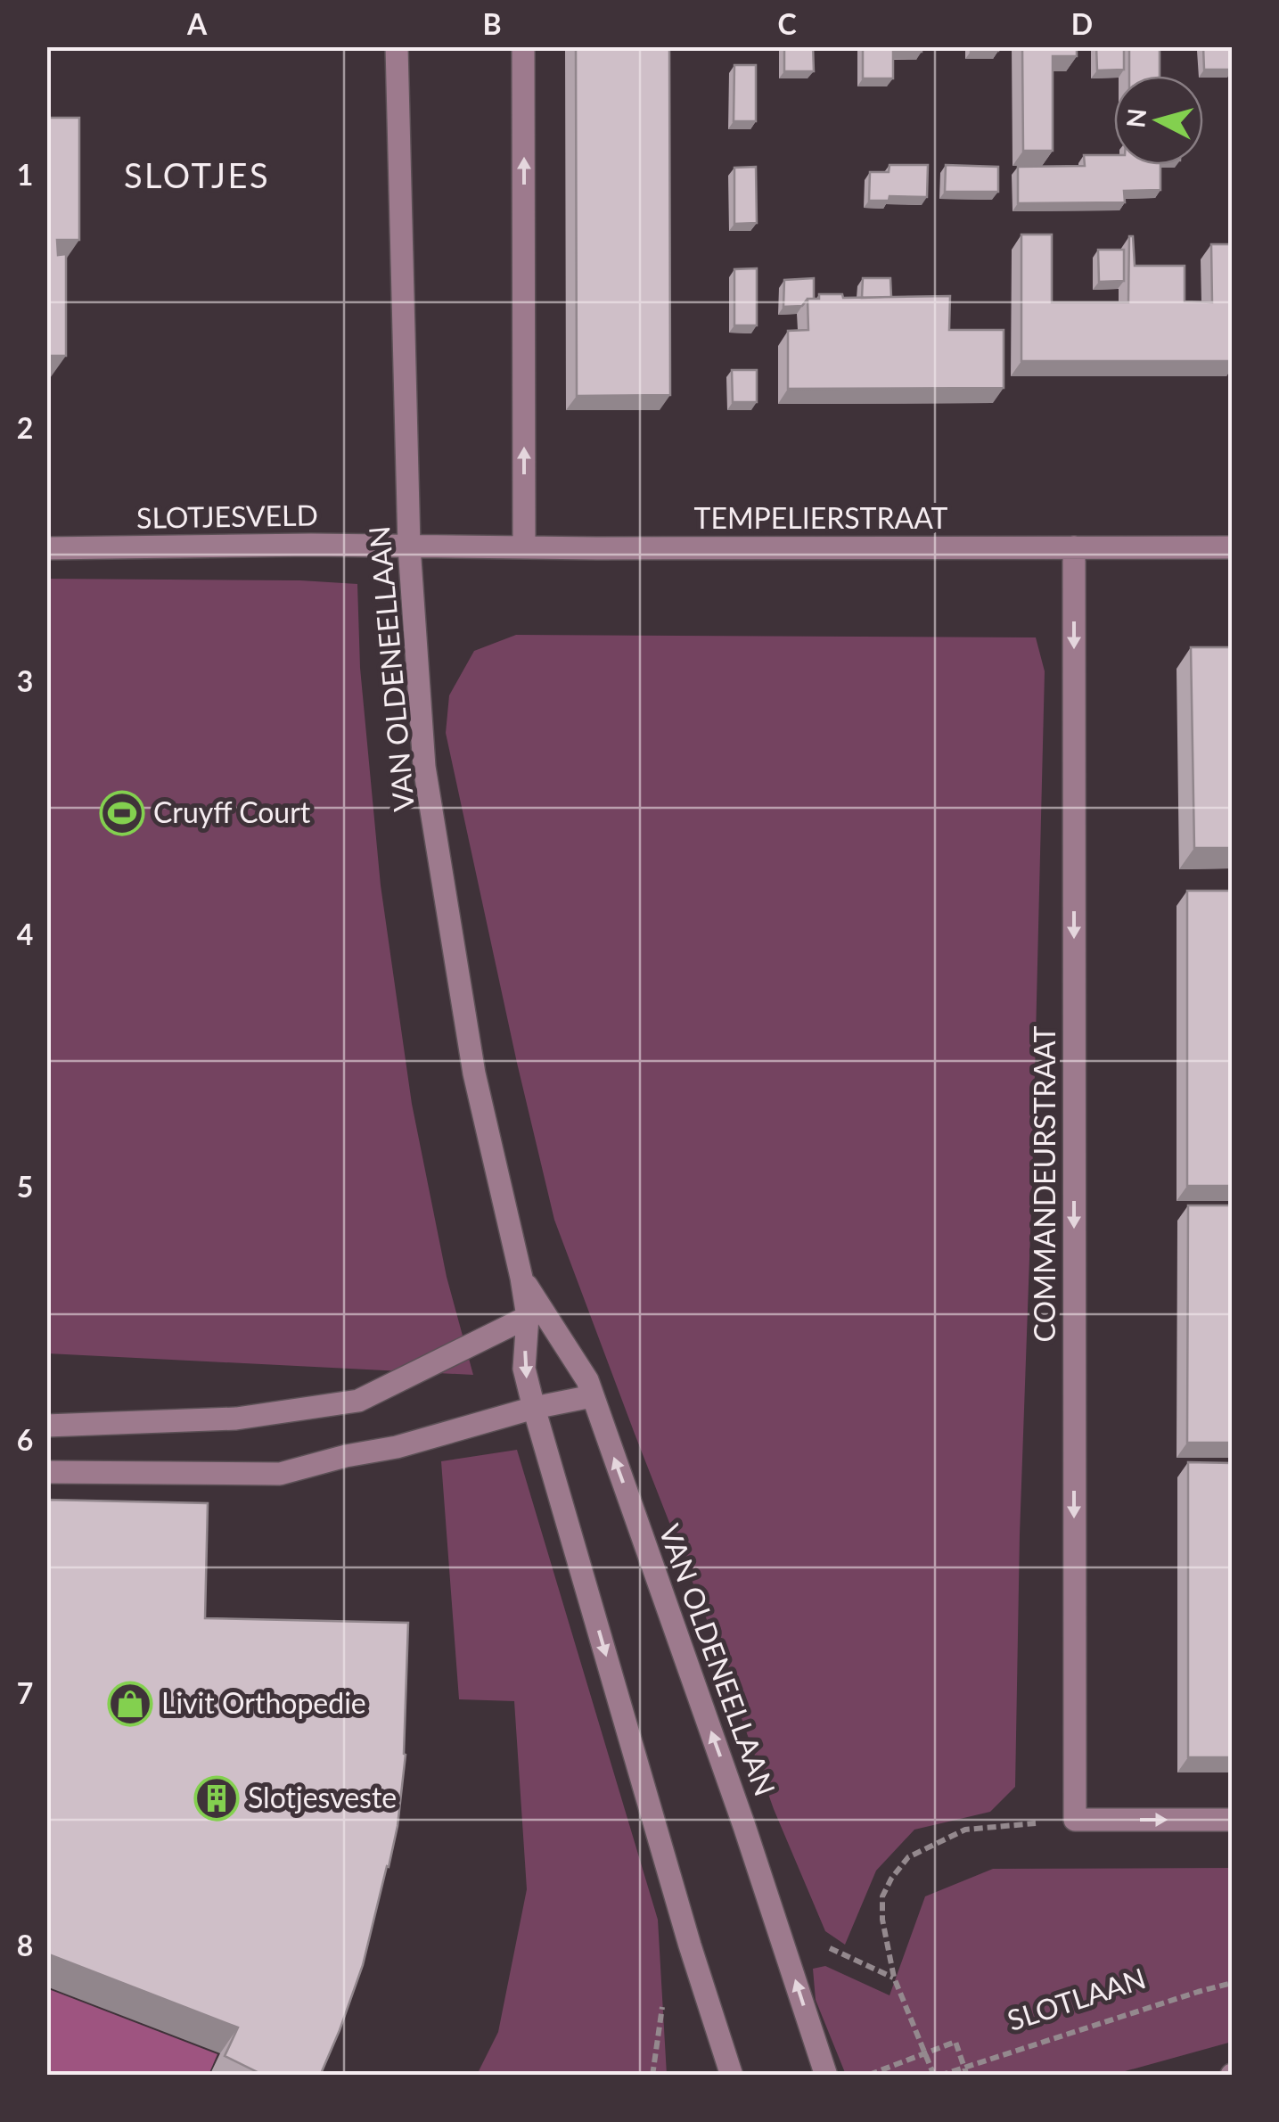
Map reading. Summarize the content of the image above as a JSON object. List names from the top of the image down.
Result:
{
  "streets": {
    "street": [
      "SLOTJESVELD",
      "TEMPELIERSTRAAT",
      "VAN OLDENEELLAAN",
      "COMMANDEURSTRAAT"
    ],
    "path": ["SLOTLAAN"]
  },
  "crossings": [
    ["SLOTJESVELD", "TEMPELIERSTRAAT"],
    ["SLOTJESVELD", "VAN OLDENEELLAAN"],
    ["TEMPELIERSTRAAT", "VAN OLDENEELLAAN"],
    ["TEMPELIERSTRAAT", "COMMANDEURSTRAAT"]
  ],
  "one_way": ["COMMANDEURSTRAAT"],
  "districts": ["SLOTJES"],
  "places": {
    "sports": ["Cruyff Court"],
    "shop": ["Livit Orthopedie"],
    "building": ["Slotjesveste"]
  },
  "north": "left",
  "grid": {
    "columns": [
      "A",
      "B",
      "C",
      "D"
    ],
    "rows": [
      "1",
      "2",
      "3",
      "4",
      "5",
      "6",
      "7",
      "8"
    ]
  }
}
